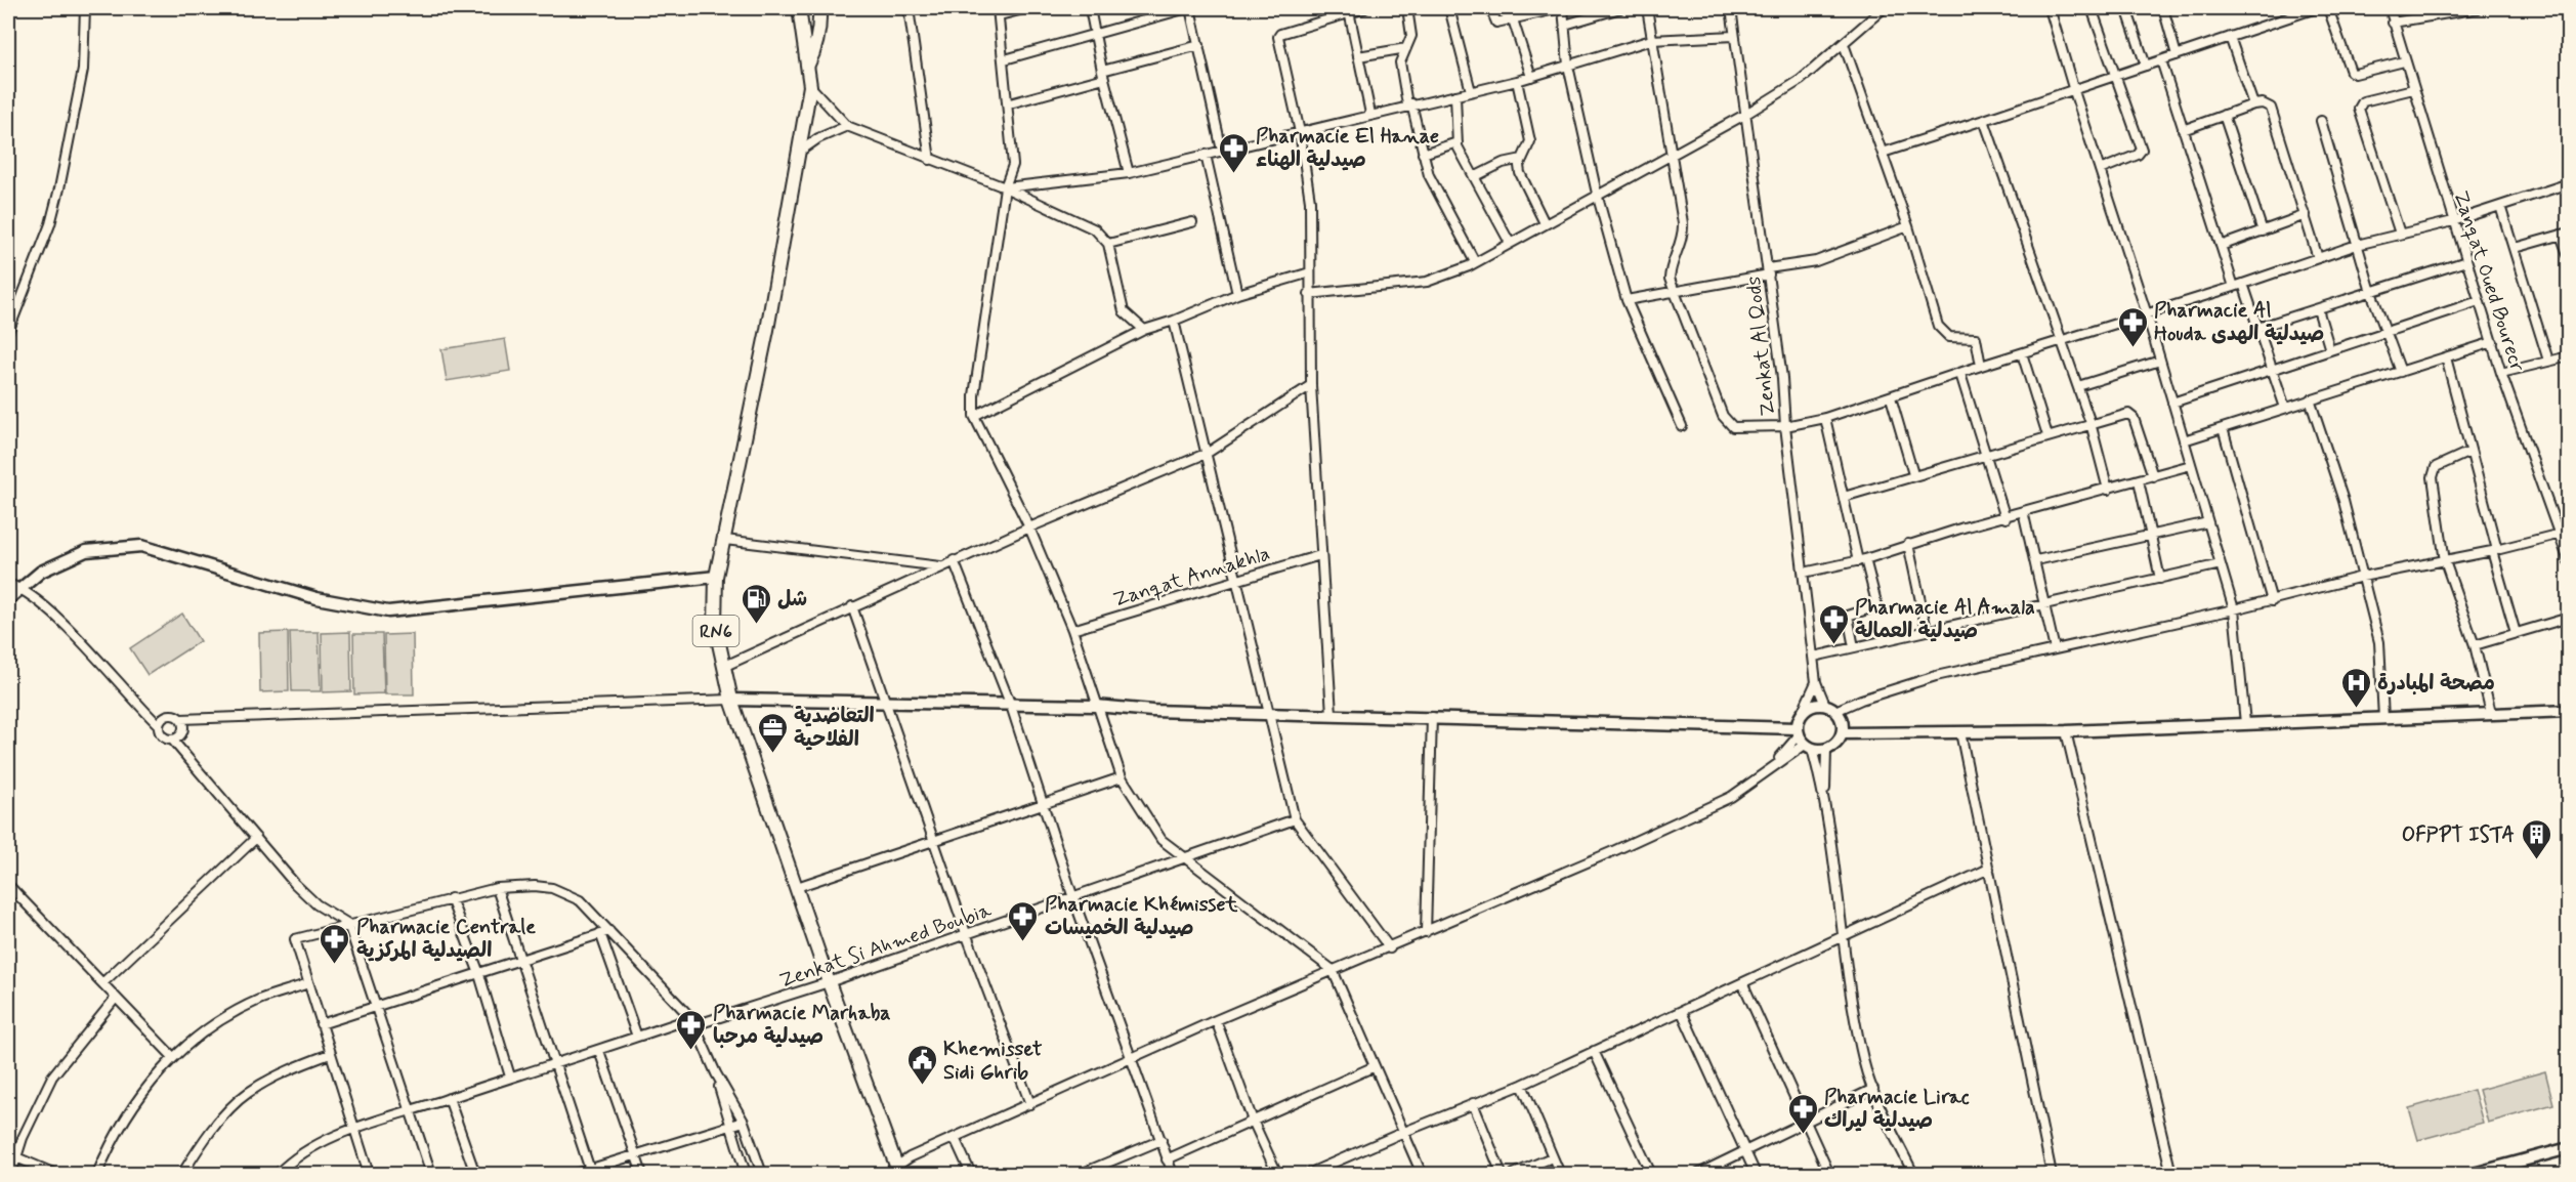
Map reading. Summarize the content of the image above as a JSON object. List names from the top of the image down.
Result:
{
  "streets": {
    "main road": ["RN6"],
    "street": [
      "Zanqat Oued Bourecr",
      "Zenkat Al Qods",
      "Zanqat Annakhla",
      "Zenkat Si Ahmed Boubia"
    ]
  },
  "crossings": [
    ["RN6", "Zenkat Si Ahmed Boubia"]
  ],
  "places": {
    "pharmacy": [
      "Pharmacie El Hanae صيدلية الهناء",
      "Pharmacie Al Houda صيدلية الهدى",
      "Pharmacie Al Amala صيدلية العمالة",
      "Pharmacie Khémisset صيدلية الخميسات",
      "Pharmacie Centrale الصيدلية المركزية",
      "Pharmacie Marhaba صيدلية مرحبا",
      "Pharmacie Lirac صيدلية ليراك"
    ],
    "fuel station": ["شل"],
    "hospital": ["مصحة المبادرة"],
    "office": ["التعاضدية الفلاحية"],
    "building": ["OFPPT ISTA"],
    "public building": ["Khemisset Sidi Ghrib"]
  }
}
